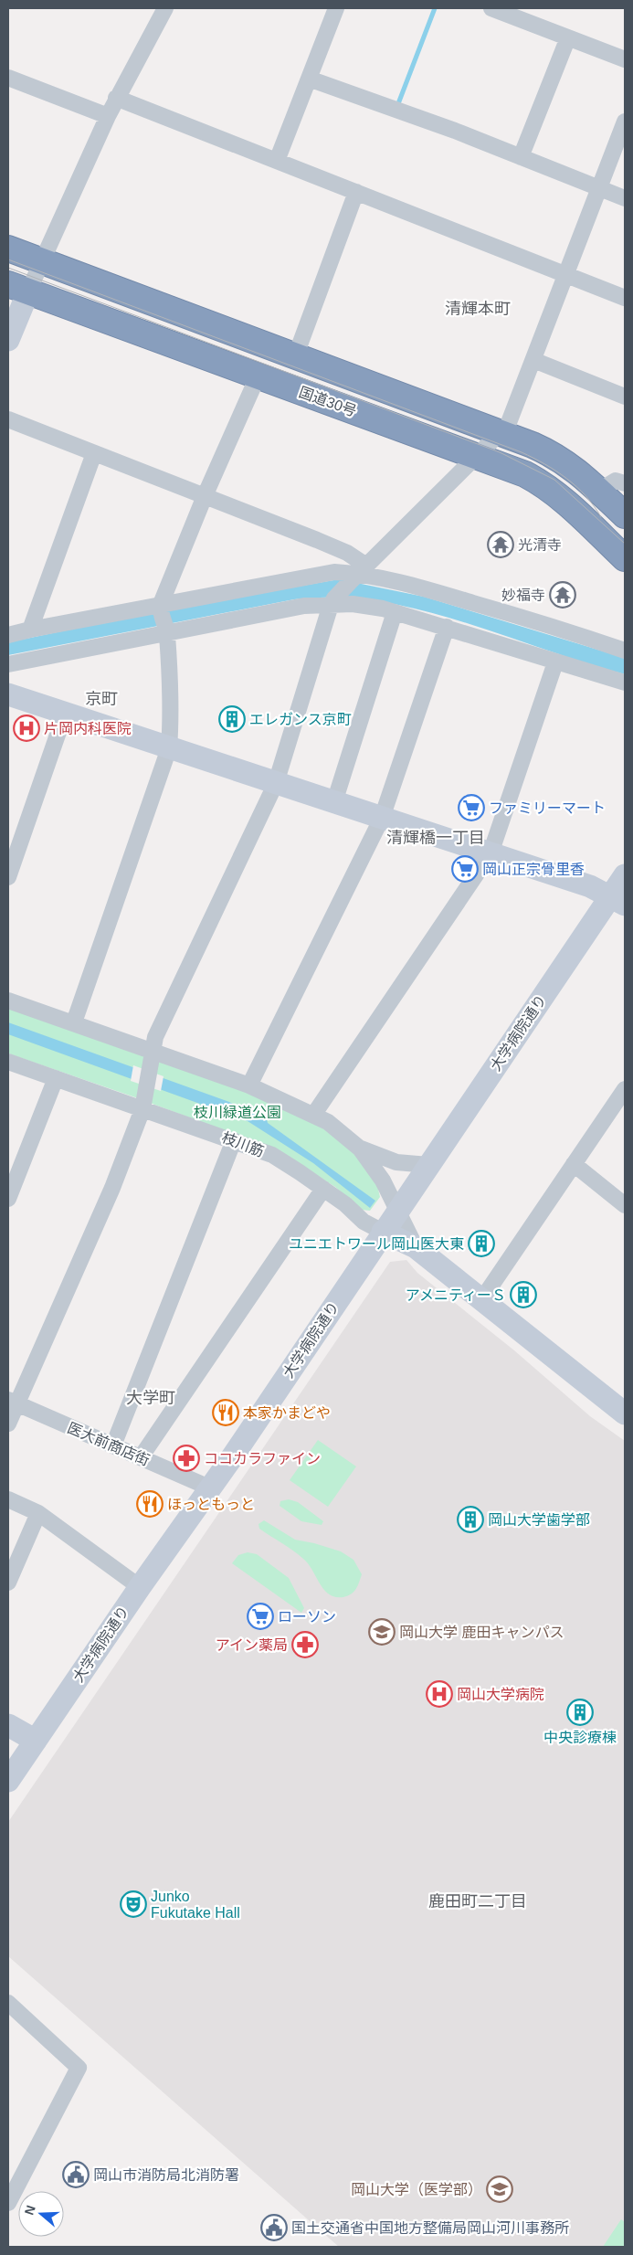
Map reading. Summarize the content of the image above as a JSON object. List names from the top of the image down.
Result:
{
  "streets": {
    "highway": ["国道30号"],
    "street": ["大学病院通り", "枝川筋", "医大前商店街"]
  },
  "crossings": [
    ["大学病院通り", "枝川筋"],
    ["大学病院通り", "医大前商店街"]
  ],
  "districts": [
    "清輝本町",
    "京町",
    "清輝橋一丁目",
    "大学町",
    "鹿田町二丁目"
  ],
  "parks": ["枝川緑道公園"],
  "places": {
    "temple": ["光清寺", "妙福寺"],
    "building": [
      "エレガンス京町",
      "ユニエトワール岡山医大東",
      "アメニティーＳ",
      "岡山大学歯学部",
      "中央診療棟"
    ],
    "hospital": ["片岡内科医院", "岡山大学病院"],
    "supermarket": ["ファミリーマート", "岡山正宗骨里香", "ローソン"],
    "restaurant": ["本家かまどや", "ほっともっと"],
    "pharmacy": ["ココカラファイン", "アイン薬局"],
    "school or university": ["岡山大学 鹿田キャンパス", "岡山大学（医学部）"],
    "theatre": ["Junko Fukutake Hall"],
    "public building": ["岡山市消防局北消防署", "国土交通省中国地方整備局岡山河川事務所"]
  },
  "north": "left"
}
